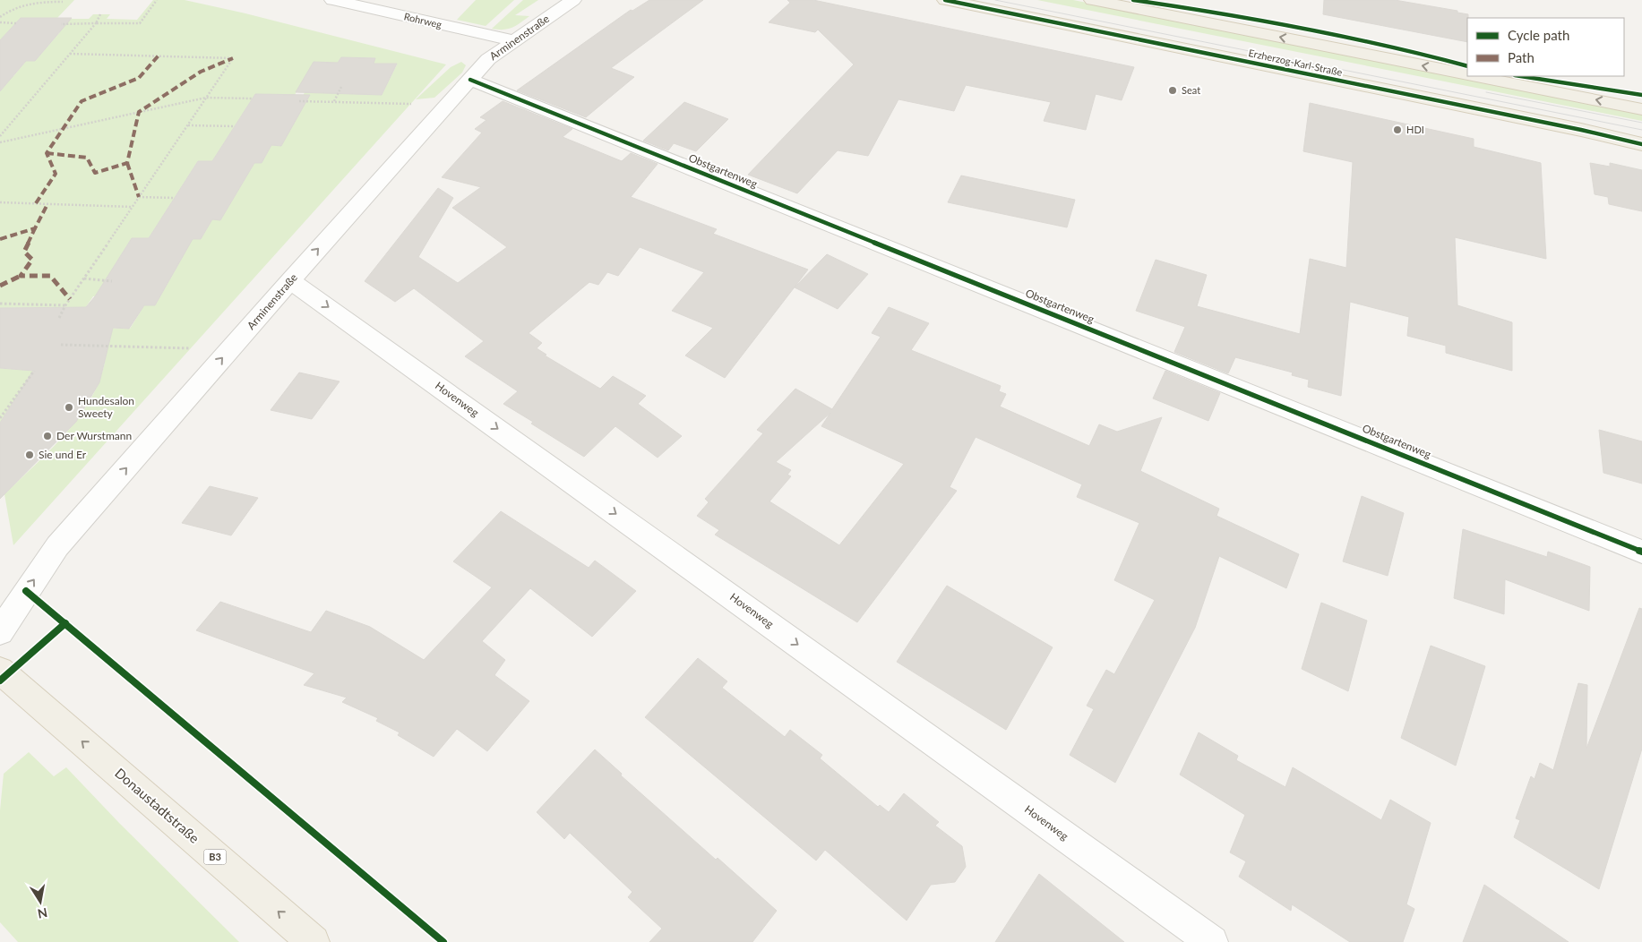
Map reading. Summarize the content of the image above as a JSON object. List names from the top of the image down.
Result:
{
  "streets": {
    "main road": ["Erzherzog-Karl-Straße", "Donaustadtstraße", "B3"],
    "street": [
      "Rohrweg",
      "Arminenstraße",
      "Obstgartenweg",
      "Hovenweg"
    ]
  },
  "crossings": [
    ["Rohrweg", "Arminenstraße"],
    ["Arminenstraße", "Obstgartenweg"],
    ["Arminenstraße", "Hovenweg"]
  ],
  "one_way": ["Arminenstraße", "Hovenweg", "Donaustadtstraße"],
  "places": [
    "Seat",
    "HDI",
    "Hundesalon Sweety",
    "Der Wurstmann",
    "Sie und Er"
  ],
  "legend": ["Cycle path", "Path"],
  "north": "bottom"
}
